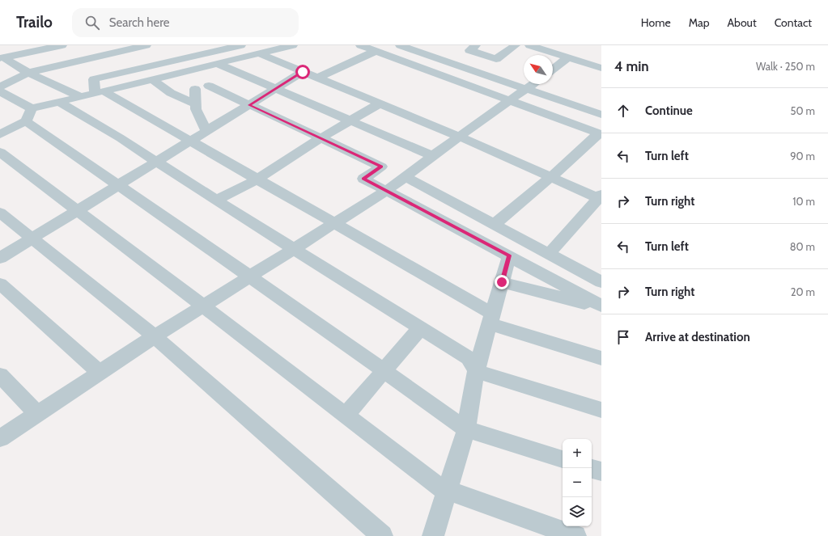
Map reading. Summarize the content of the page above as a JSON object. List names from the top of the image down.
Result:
{
  "north": "top left",
  "page": {
    "header": "Trailo",
    "search": "Search here",
    "nav": [
      "Home",
      "Map",
      "About",
      "Contact"
    ],
    "heading": ["4 min", "Walk · 250 m"],
    "list": [
      ["Continue", "50 m"],
      ["Turn left", "90 m"],
      ["Turn right", "10 m"],
      ["Turn left", "80 m"],
      ["Turn right", "20 m"],
      "Arrive at destination"
    ],
    "map_buttons": ["+", "−"]
  }
}
